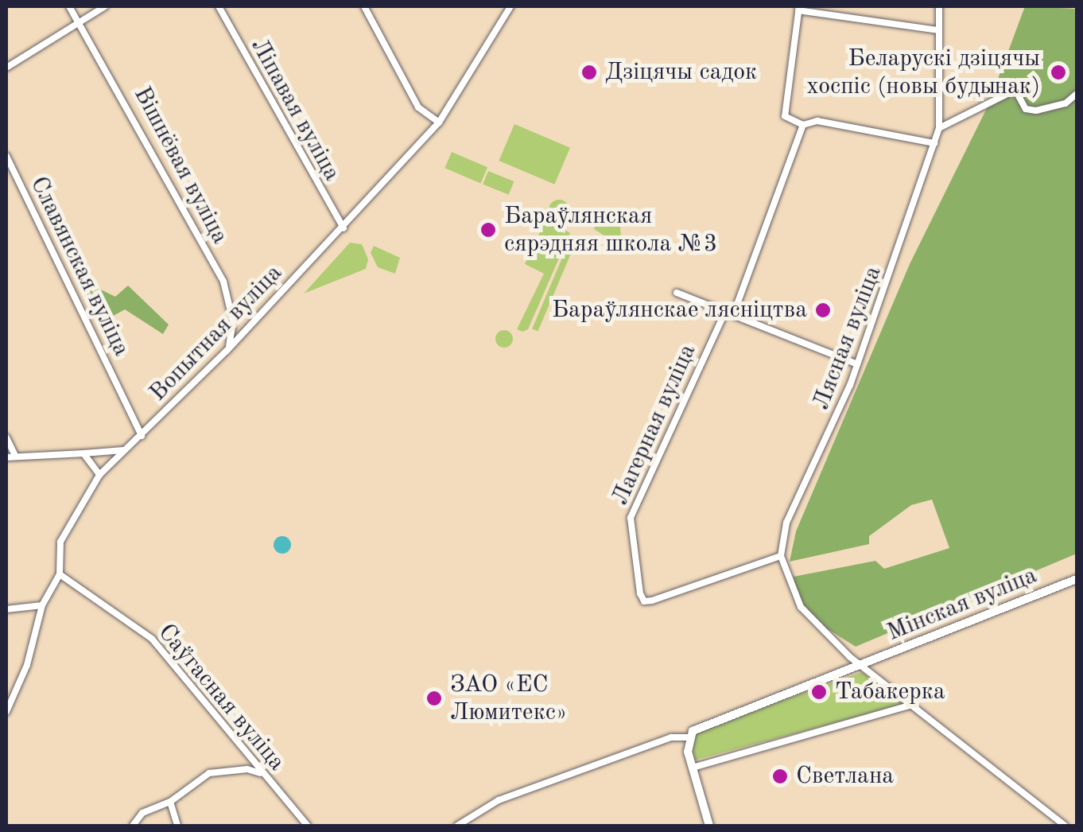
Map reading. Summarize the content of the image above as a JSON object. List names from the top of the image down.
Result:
{
  "streets": {
    "main road": ["Мінская вуліца"],
    "street": [
      "Ліпавая вуліца",
      "Вішнёвая вуліца",
      "Славянская вуліца",
      "Вопытная вуліца",
      "Лясная вуліца",
      "Лагерная вуліца",
      "Саўгасная вуліца"
    ]
  },
  "crossings": [
    ["Ліпавая вуліца", "Вопытная вуліца"],
    ["Вішнёвая вуліца", "Вопытная вуліца"],
    ["Славянская вуліца", "Вопытная вуліца"],
    ["Вопытная вуліца", "Саўгасная вуліца"],
    ["Лясная вуліца", "Лагерная вуліца"]
  ],
  "places": [
    "Дзіцячы садок",
    "Беларускі дзіцячы хоспіс (новы будынак)",
    "Бараўлянская сярэдняя школа №3",
    "Бараўлянскае лясніцтва",
    "Табакерка",
    "ЗАО «ЕС Люмитекс»",
    "Светлана"
  ]
}
